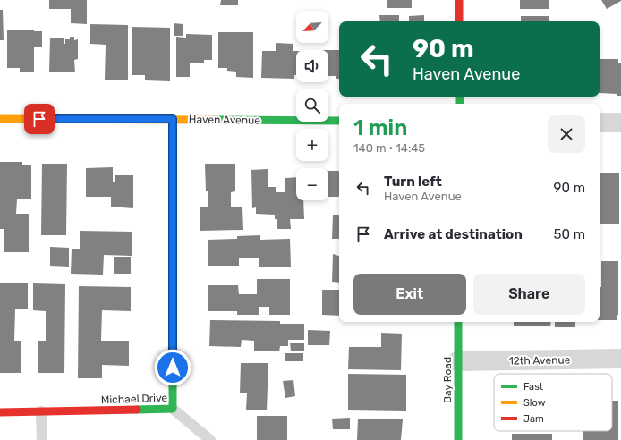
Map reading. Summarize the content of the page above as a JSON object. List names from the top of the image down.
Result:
{
  "streets": {
    "street": [
      "Haven Avenue",
      "12th Avenue",
      "Bay Road",
      "Michael Drive"
    ]
  },
  "crossings": [
    ["Haven Avenue", "Michael Drive"],
    ["12th Avenue", "Bay Road"]
  ],
  "legend": ["Fast", "Slow", "Jam"],
  "north": "bottom left",
  "page": {
    "map_buttons": ["+", "−"],
    "turn": ["90 m", "Haven Avenue"],
    "heading": ["1 min", "140 m · 14:45"],
    "list": [
      {
        "name": "Turn left",
        "note": "Haven Avenue",
        "value": "90 m"
      },
      {
        "name": "Arrive at destination",
        "value": "50 m"
      }
    ],
    "buttons": ["Exit", "Share"]
  }
}
